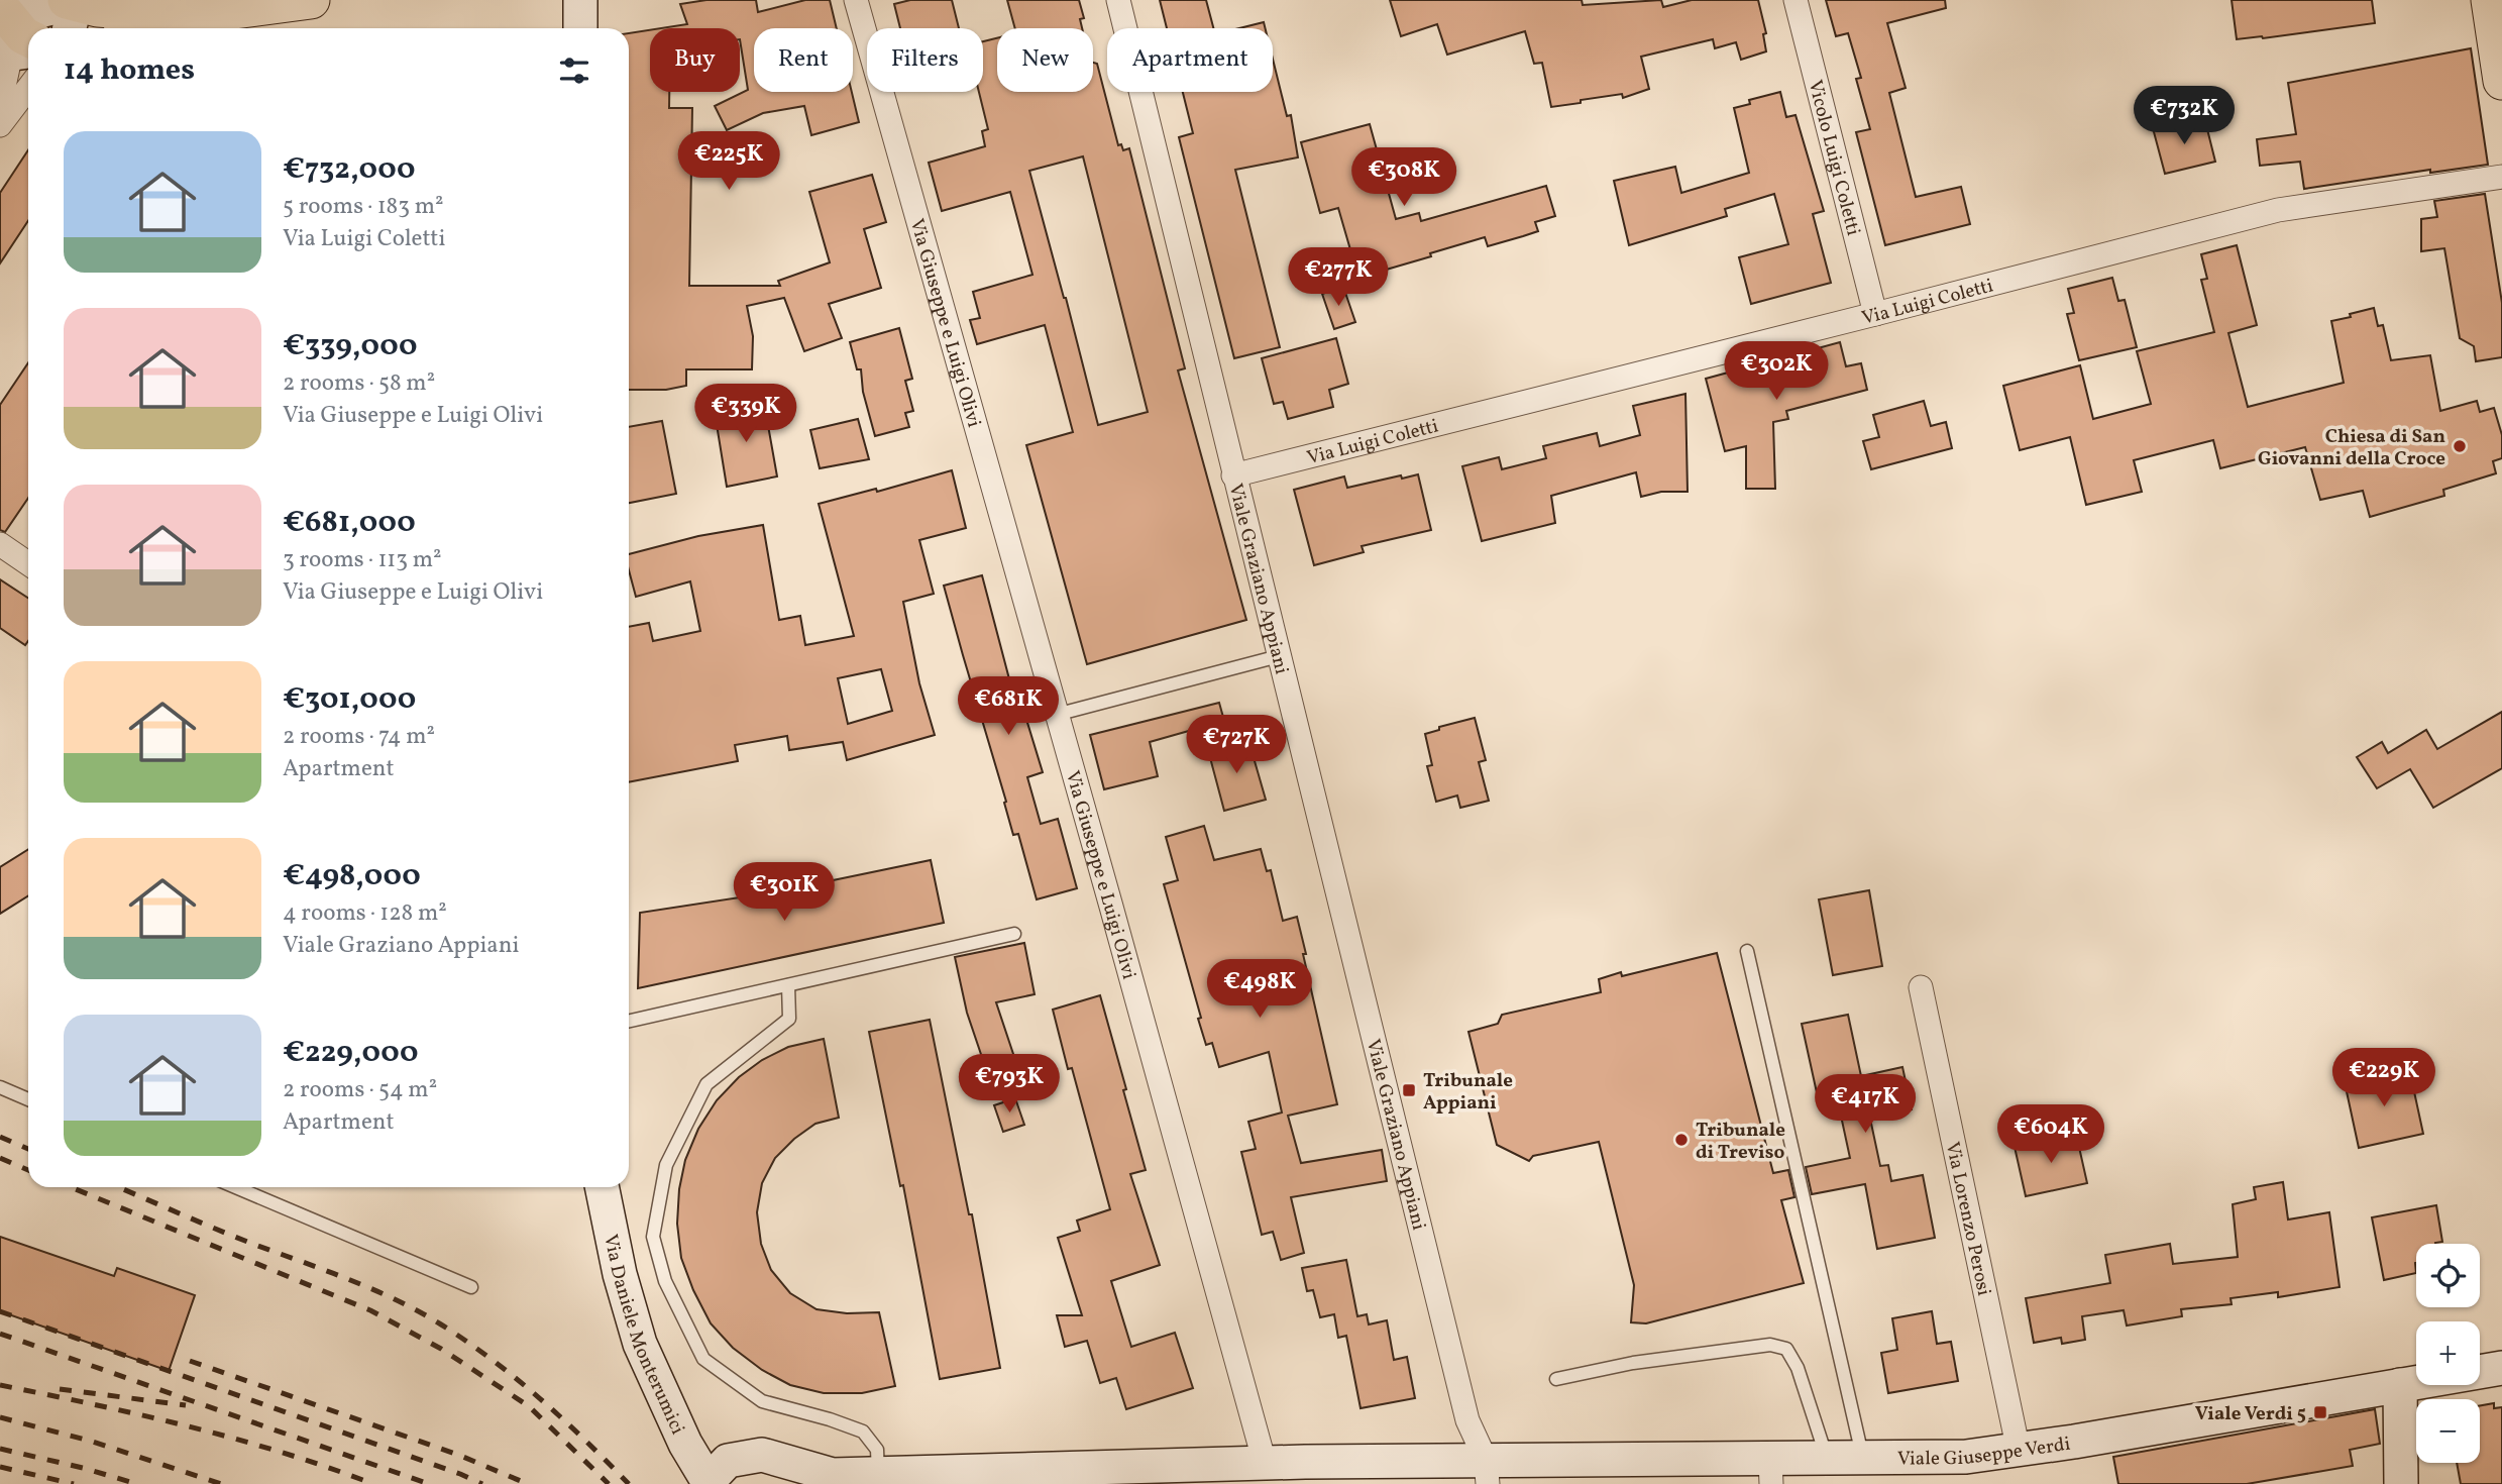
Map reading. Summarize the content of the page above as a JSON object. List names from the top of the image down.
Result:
{
  "streets": {
    "street": [
      "Vicolo Luigi Coletti",
      "Via Luigi Coletti",
      "Via Giuseppe e Luigi Olivi",
      "Viale Graziano Appiani",
      "Via Lorenzo Perosi",
      "Via Daniele Monterumici",
      "Viale Giuseppe Verdi"
    ]
  },
  "crossings": [
    ["Vicolo Luigi Coletti", "Via Luigi Coletti"],
    ["Via Luigi Coletti", "Viale Graziano Appiani"],
    ["Via Giuseppe e Luigi Olivi", "Viale Giuseppe Verdi"],
    ["Viale Graziano Appiani", "Viale Giuseppe Verdi"],
    ["Via Lorenzo Perosi", "Viale Giuseppe Verdi"],
    ["Via Daniele Monterumici", "Viale Giuseppe Verdi"]
  ],
  "places": {
    "other": ["Chiesa di San Giovanni della Croce", "Tribunale di Treviso"],
    "transit": ["Tribunale Appiani", "Viale Verdi 5"]
  },
  "page": {
    "chip": [
      "Buy",
      "Rent",
      "Filters",
      "New",
      "Apartment"
    ],
    "heading": "14 homes",
    "price": [
      "€732K",
      "€225K",
      "€308K",
      "€277K",
      "€302K",
      "€339K",
      "€681K",
      "€727K",
      "€301K",
      "€498K",
      "€229K",
      "€793K",
      "€417K",
      "€604K"
    ],
    "list": [
      {
        "name": "€732,000",
        "note": "5 rooms · 183 m² · Via Luigi Coletti"
      },
      {
        "name": "€339,000",
        "note": "2 rooms · 58 m² · Via Giuseppe e Luigi Olivi"
      },
      {
        "name": "€681,000",
        "note": "3 rooms · 113 m² · Via Giuseppe e Luigi Olivi"
      },
      {
        "name": "€301,000",
        "note": "2 rooms · 74 m² · Apartment"
      },
      {
        "name": "€498,000",
        "note": "4 rooms · 128 m² · Viale Graziano Appiani"
      },
      {
        "name": "€229,000",
        "note": "2 rooms · 54 m² · Apartment"
      }
    ],
    "map_buttons": ["+", "−"]
  }
}
